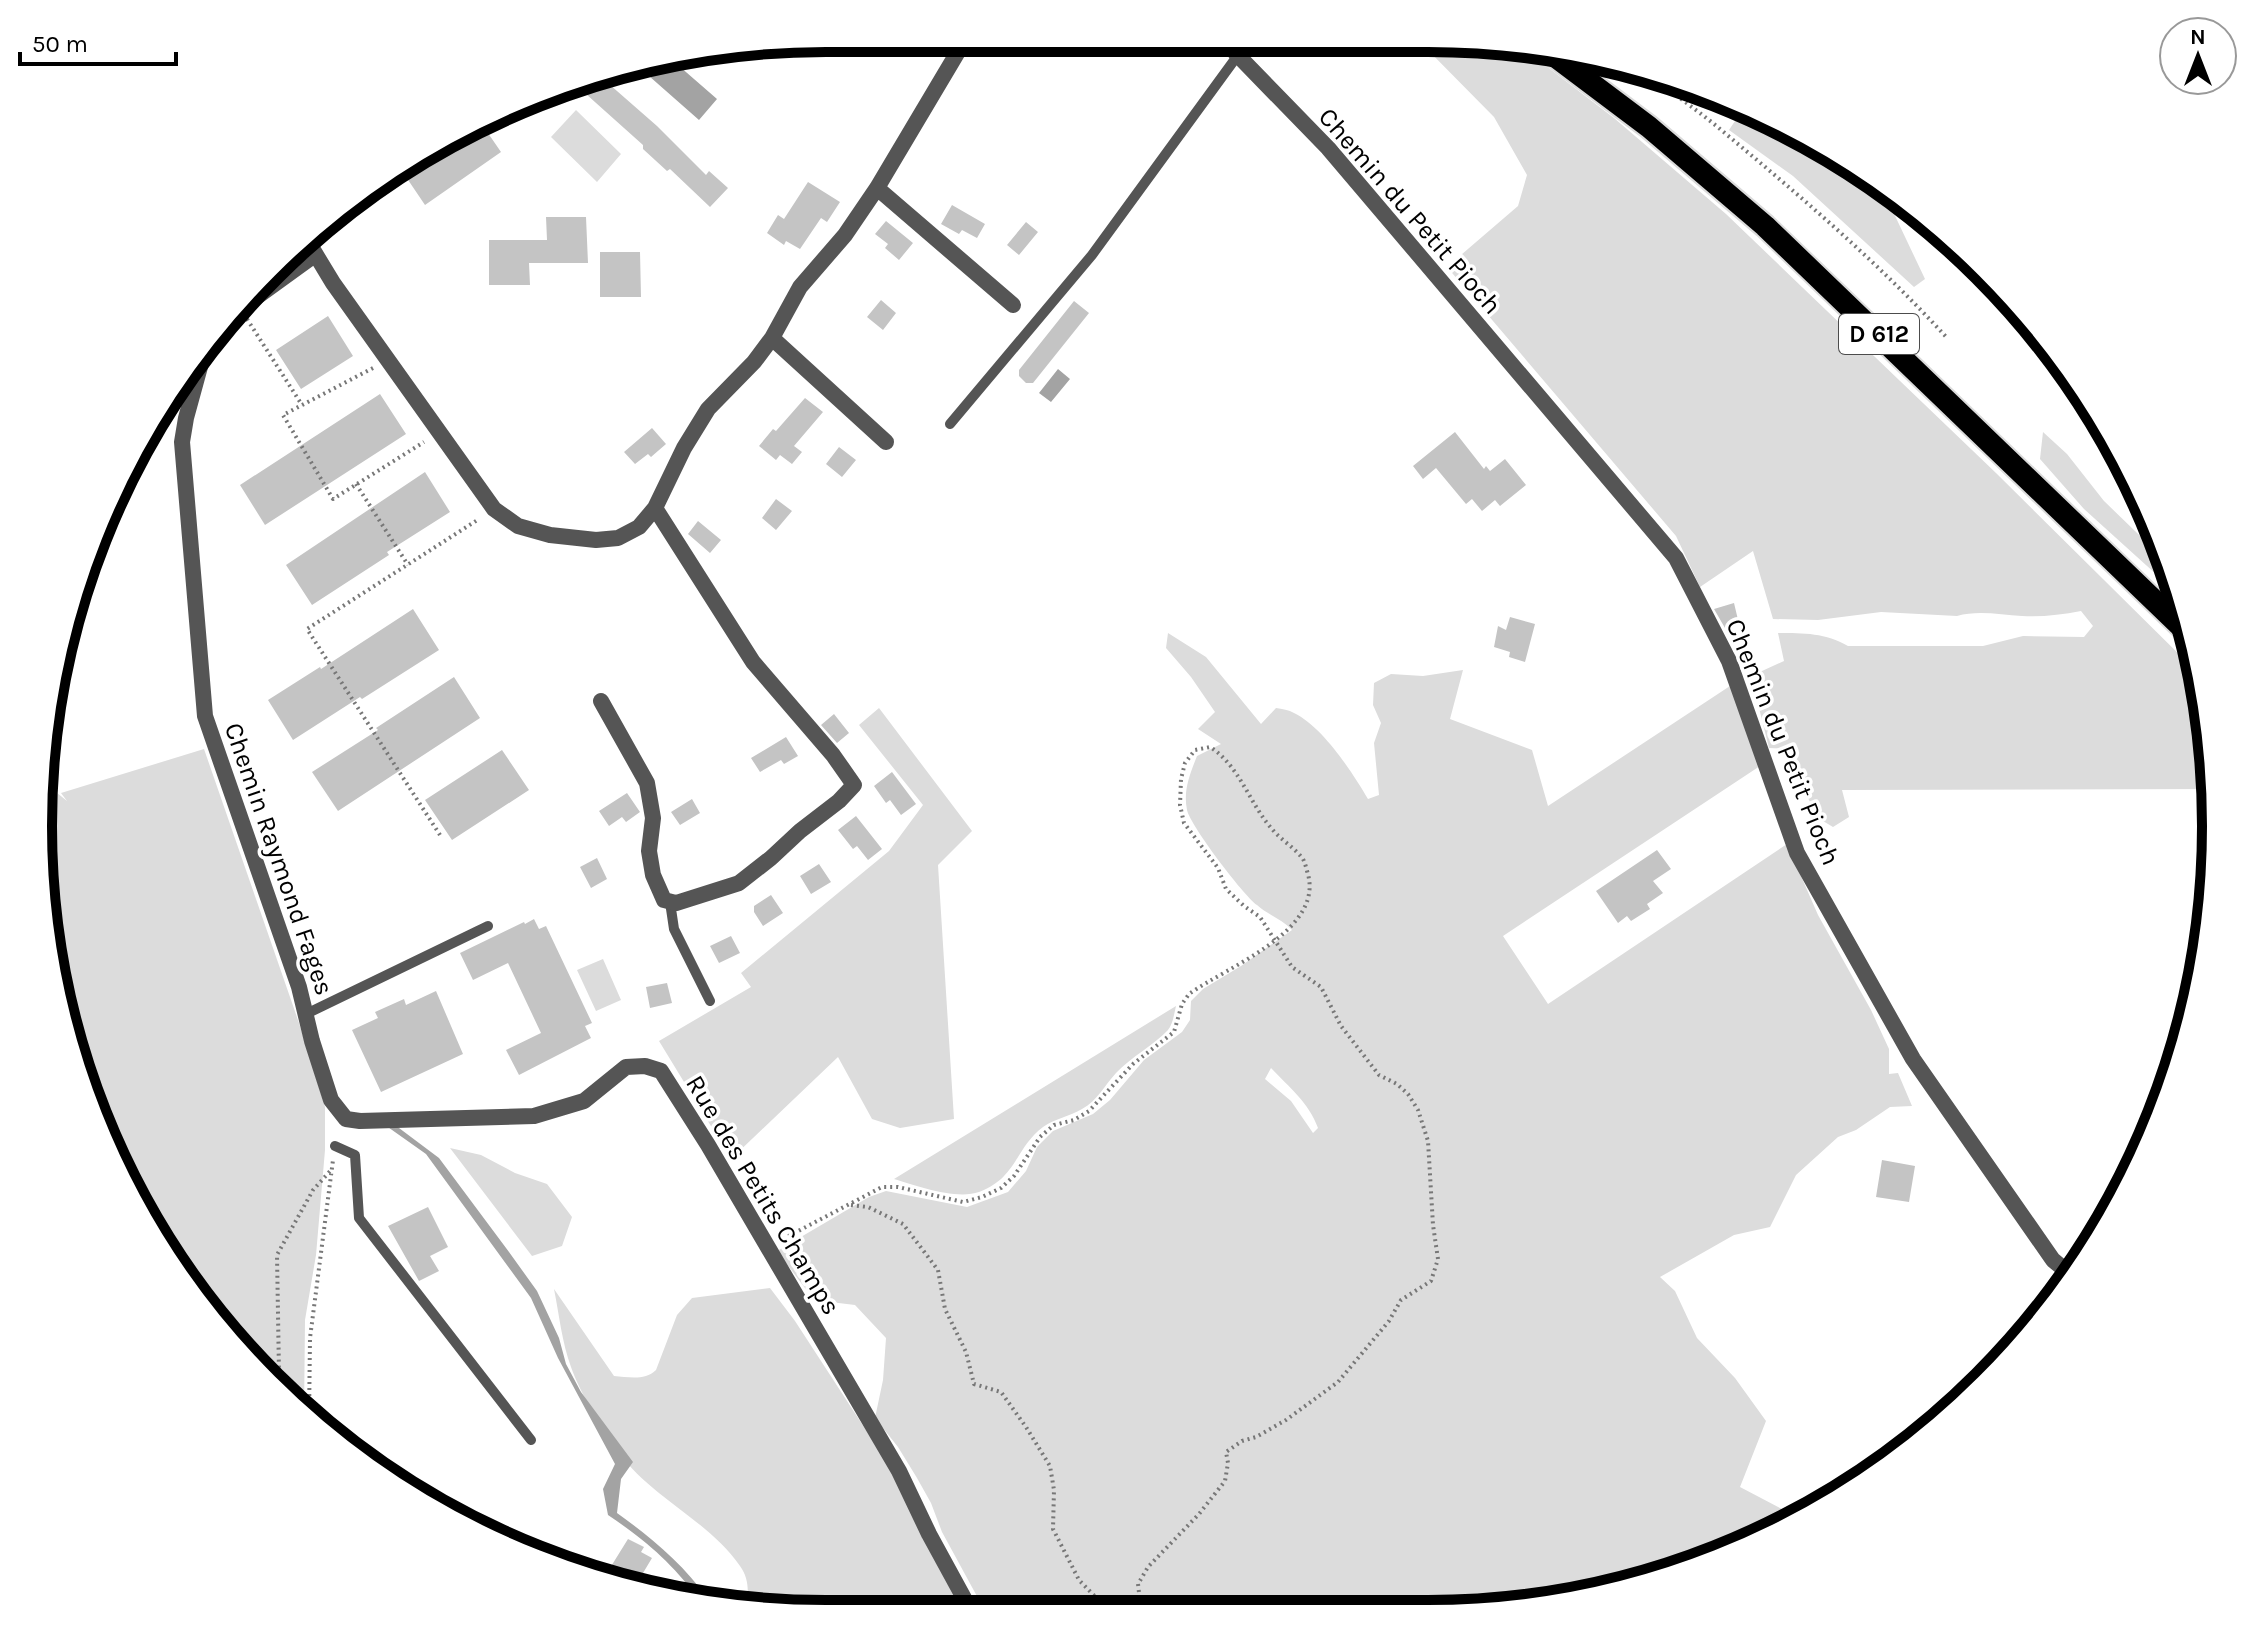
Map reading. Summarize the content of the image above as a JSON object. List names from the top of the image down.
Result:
{
  "streets": {
    "highway": ["D 612"],
    "street": ["Chemin du Petit Pioch", "Chemin Raymond Fages", "Rue des Petits Champs"]
  },
  "crossings": [
    ["Chemin Raymond Fages", "Rue des Petits Champs"]
  ],
  "scale_bar": "50 m",
  "north": "top"
}
